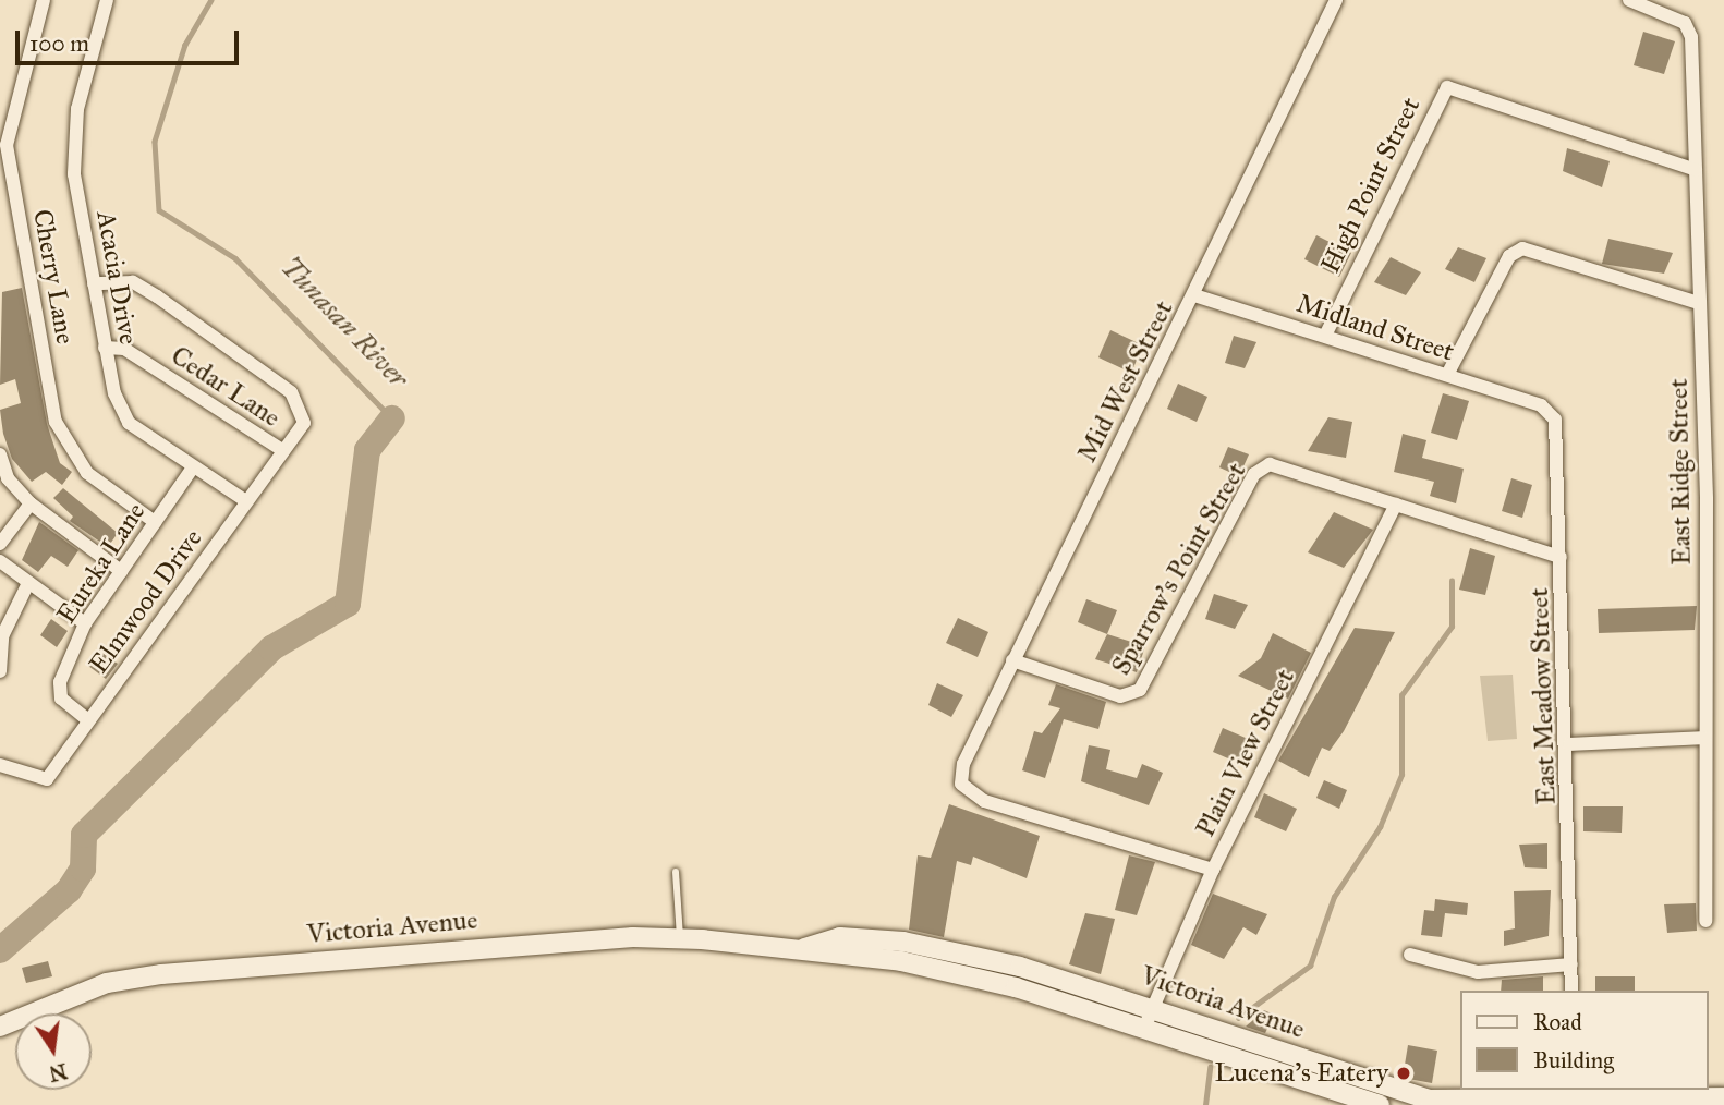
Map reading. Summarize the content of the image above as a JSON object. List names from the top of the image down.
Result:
{
  "streets": {
    "main road": ["Victoria Avenue"],
    "street": [
      "High Point Street",
      "Cherry Lane",
      "Acacia Drive",
      "Midland Street",
      "Mid West Street",
      "Cedar Lane",
      "East Ridge Street",
      "Eureka Lane",
      "Sparrow's Point Street",
      "Elmwood Drive",
      "East Meadow Street",
      "Plain View Street"
    ]
  },
  "crossings": [
    ["High Point Street", "Midland Street"],
    ["High Point Street", "East Ridge Street"],
    ["Cherry Lane", "Eureka Lane"],
    ["Acacia Drive", "Cedar Lane"],
    ["Acacia Drive", "Eureka Lane"],
    ["Acacia Drive", "Elmwood Drive"],
    ["Midland Street", "Mid West Street"],
    ["Midland Street", "East Meadow Street"],
    ["Mid West Street", "Sparrow's Point Street"],
    ["Mid West Street", "Plain View Street"],
    ["Cedar Lane", "Elmwood Drive"],
    ["Eureka Lane", "Elmwood Drive"],
    ["Sparrow's Point Street", "East Meadow Street"],
    ["Sparrow's Point Street", "Plain View Street"],
    ["Plain View Street", "Victoria Avenue"]
  ],
  "water": ["Tunasan River"],
  "places": ["Lucena's Eatery"],
  "legend": ["Road", "Building"],
  "scale_bar": "100 m",
  "north": "bottom"
}
